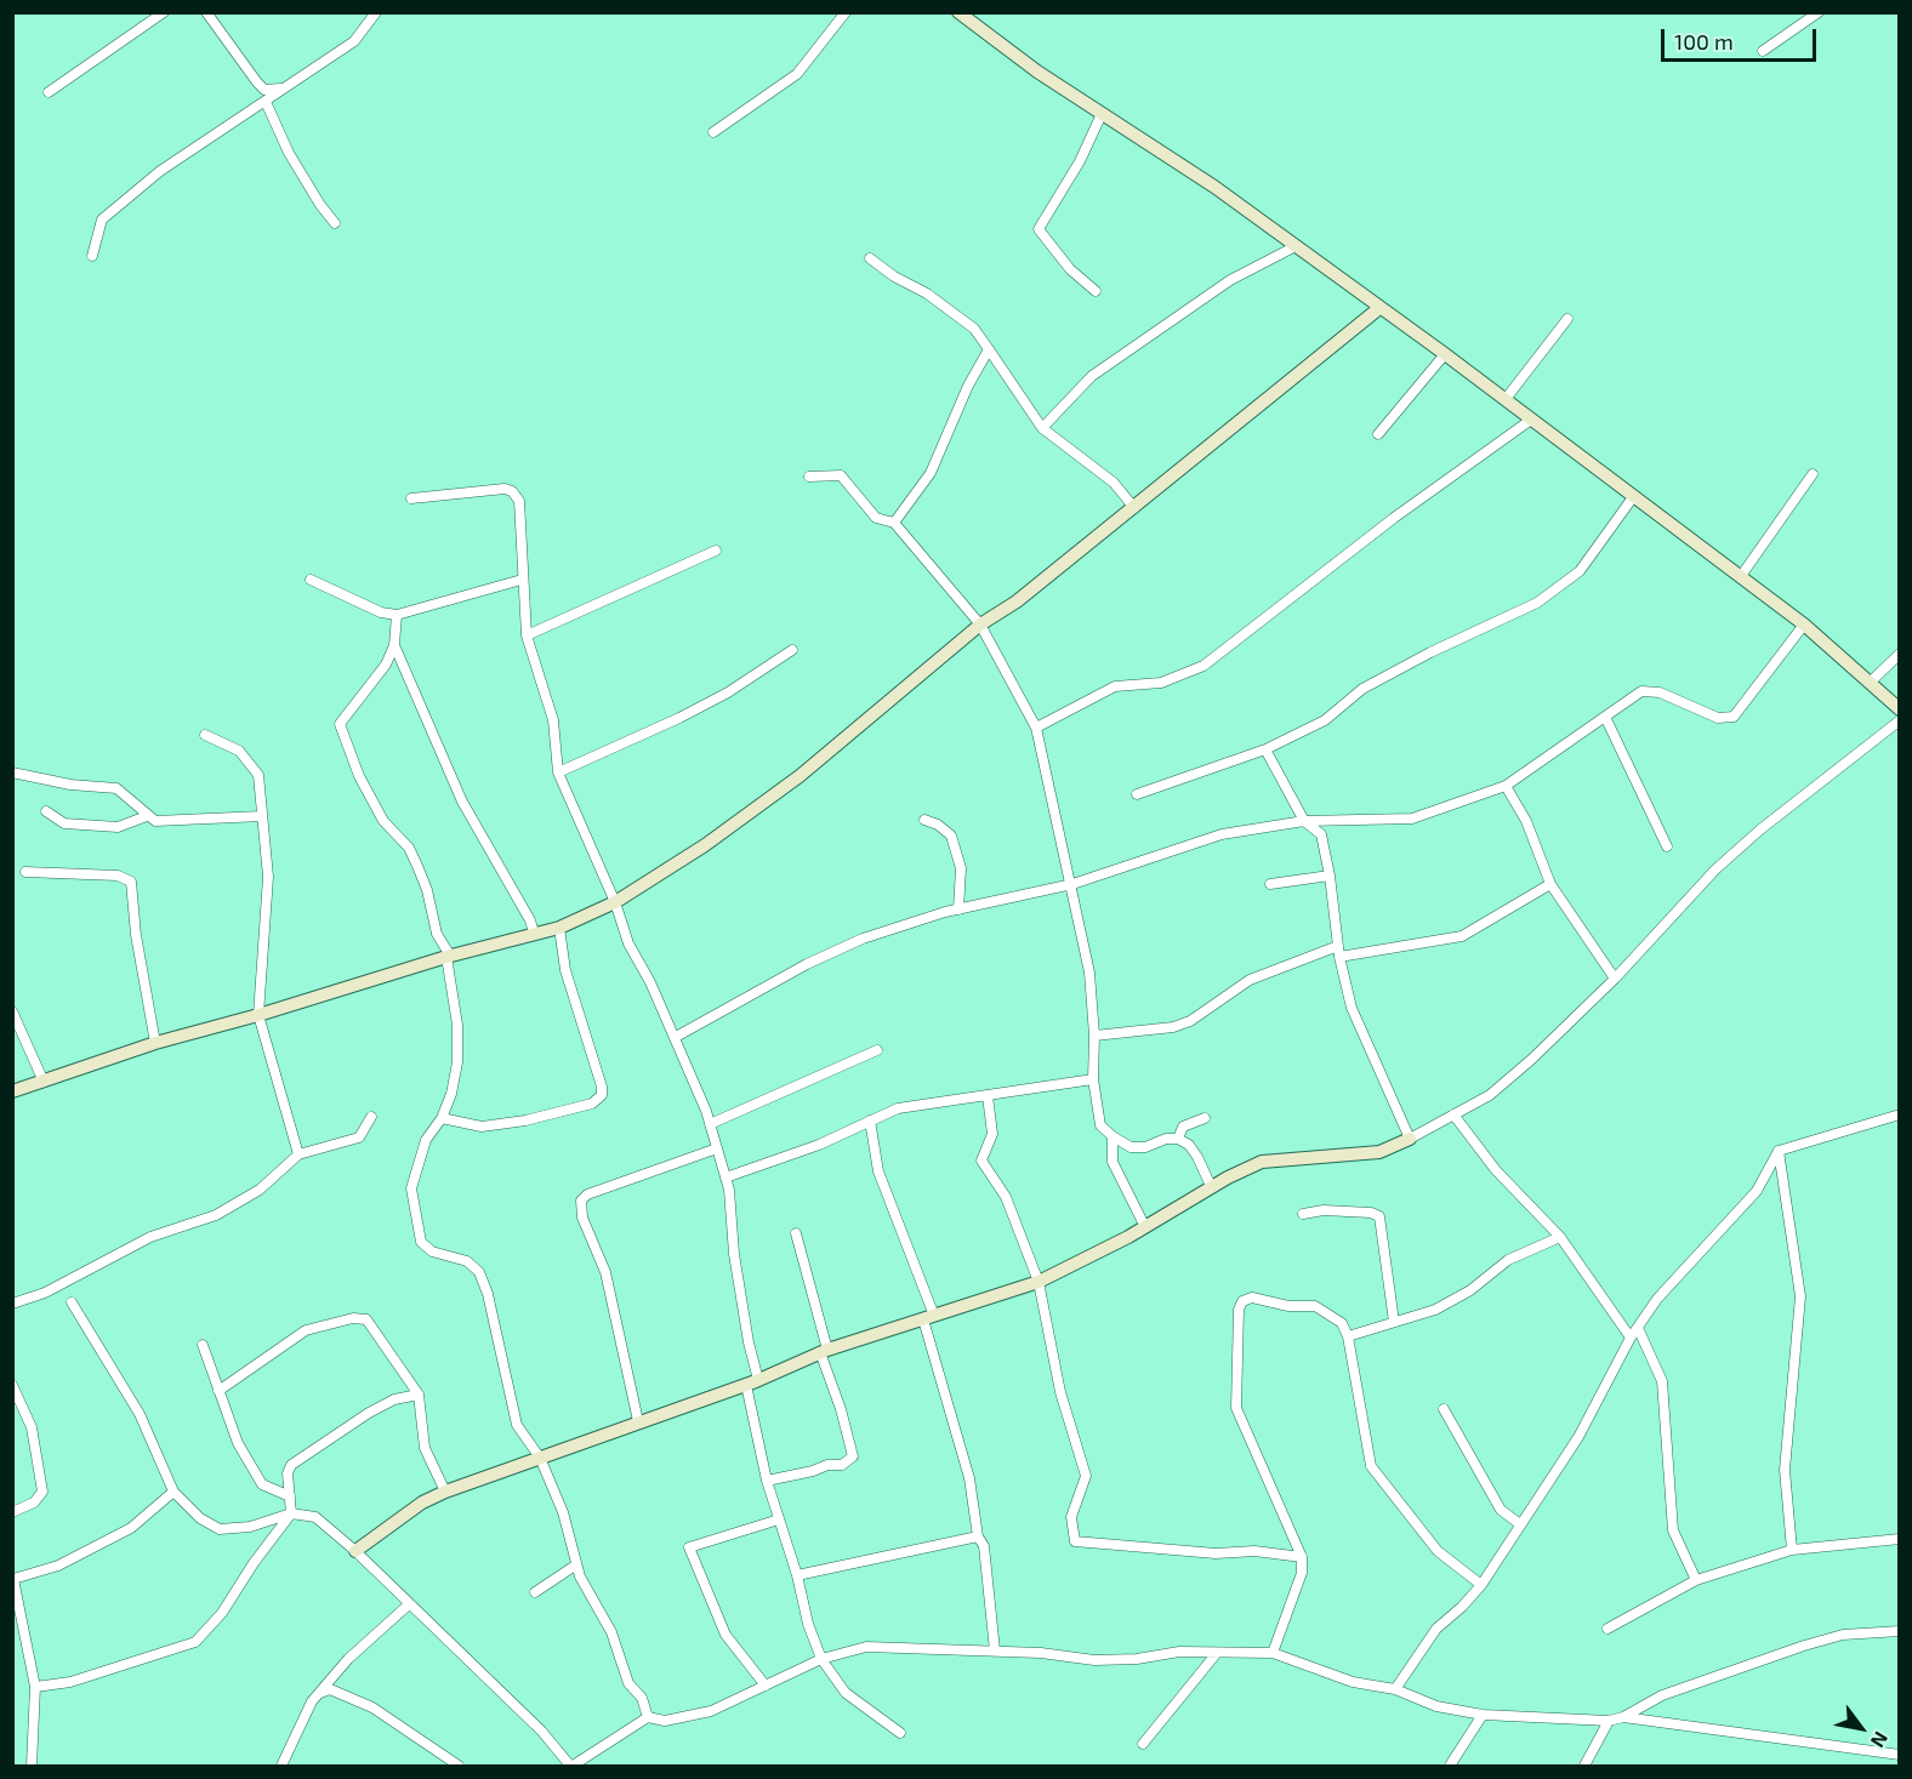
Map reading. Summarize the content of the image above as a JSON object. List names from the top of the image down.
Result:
{
  "scale_bar": "100 m",
  "north": "bottom right"
}
